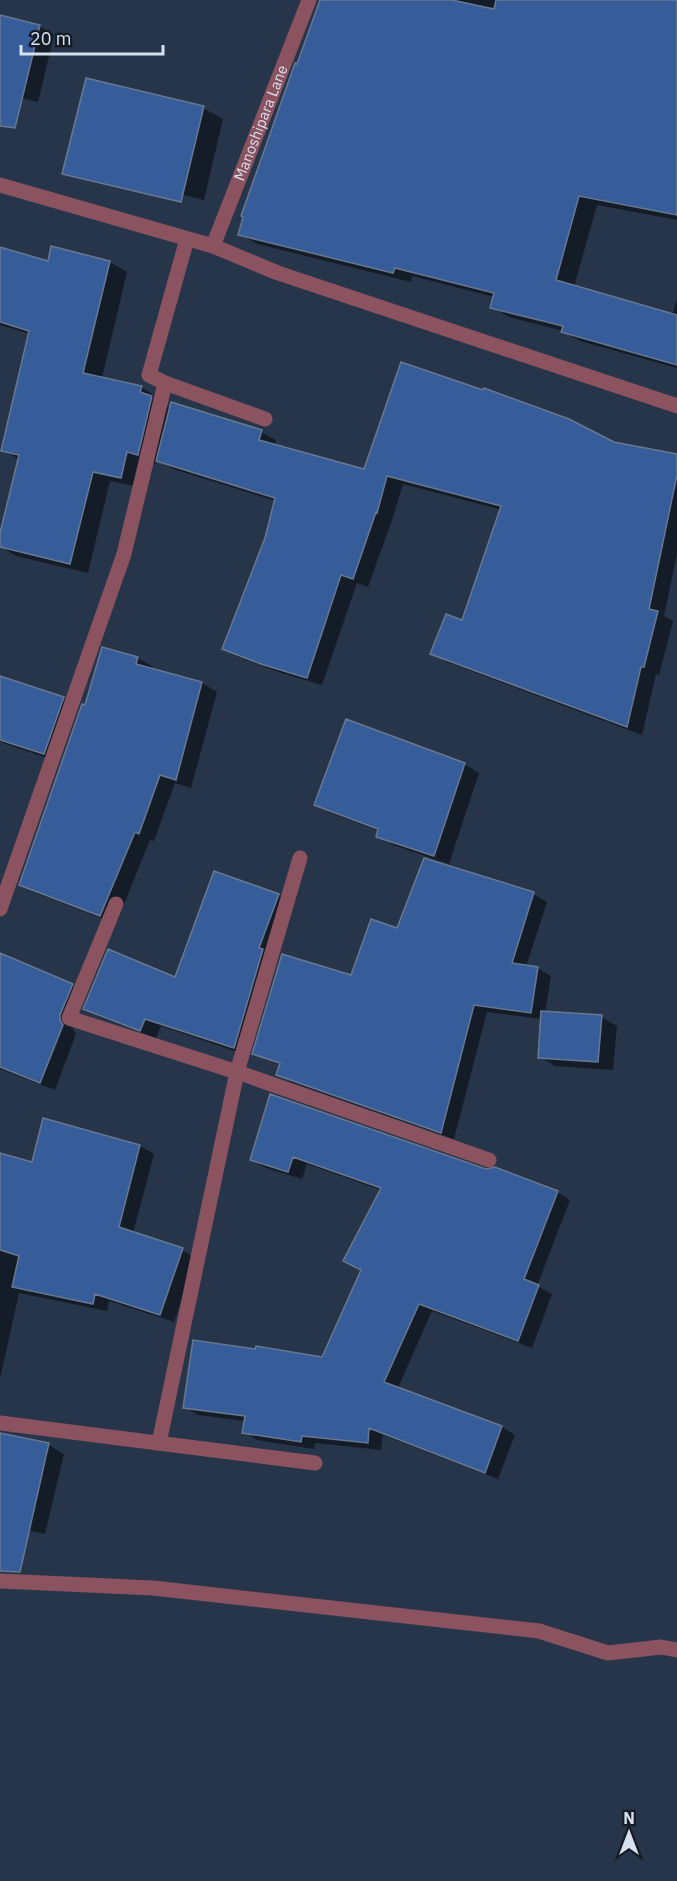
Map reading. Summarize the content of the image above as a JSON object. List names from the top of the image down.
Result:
{
  "streets": {
    "street": ["Manoshipara Lane"]
  },
  "scale_bar": "20 m",
  "north": "top"
}
